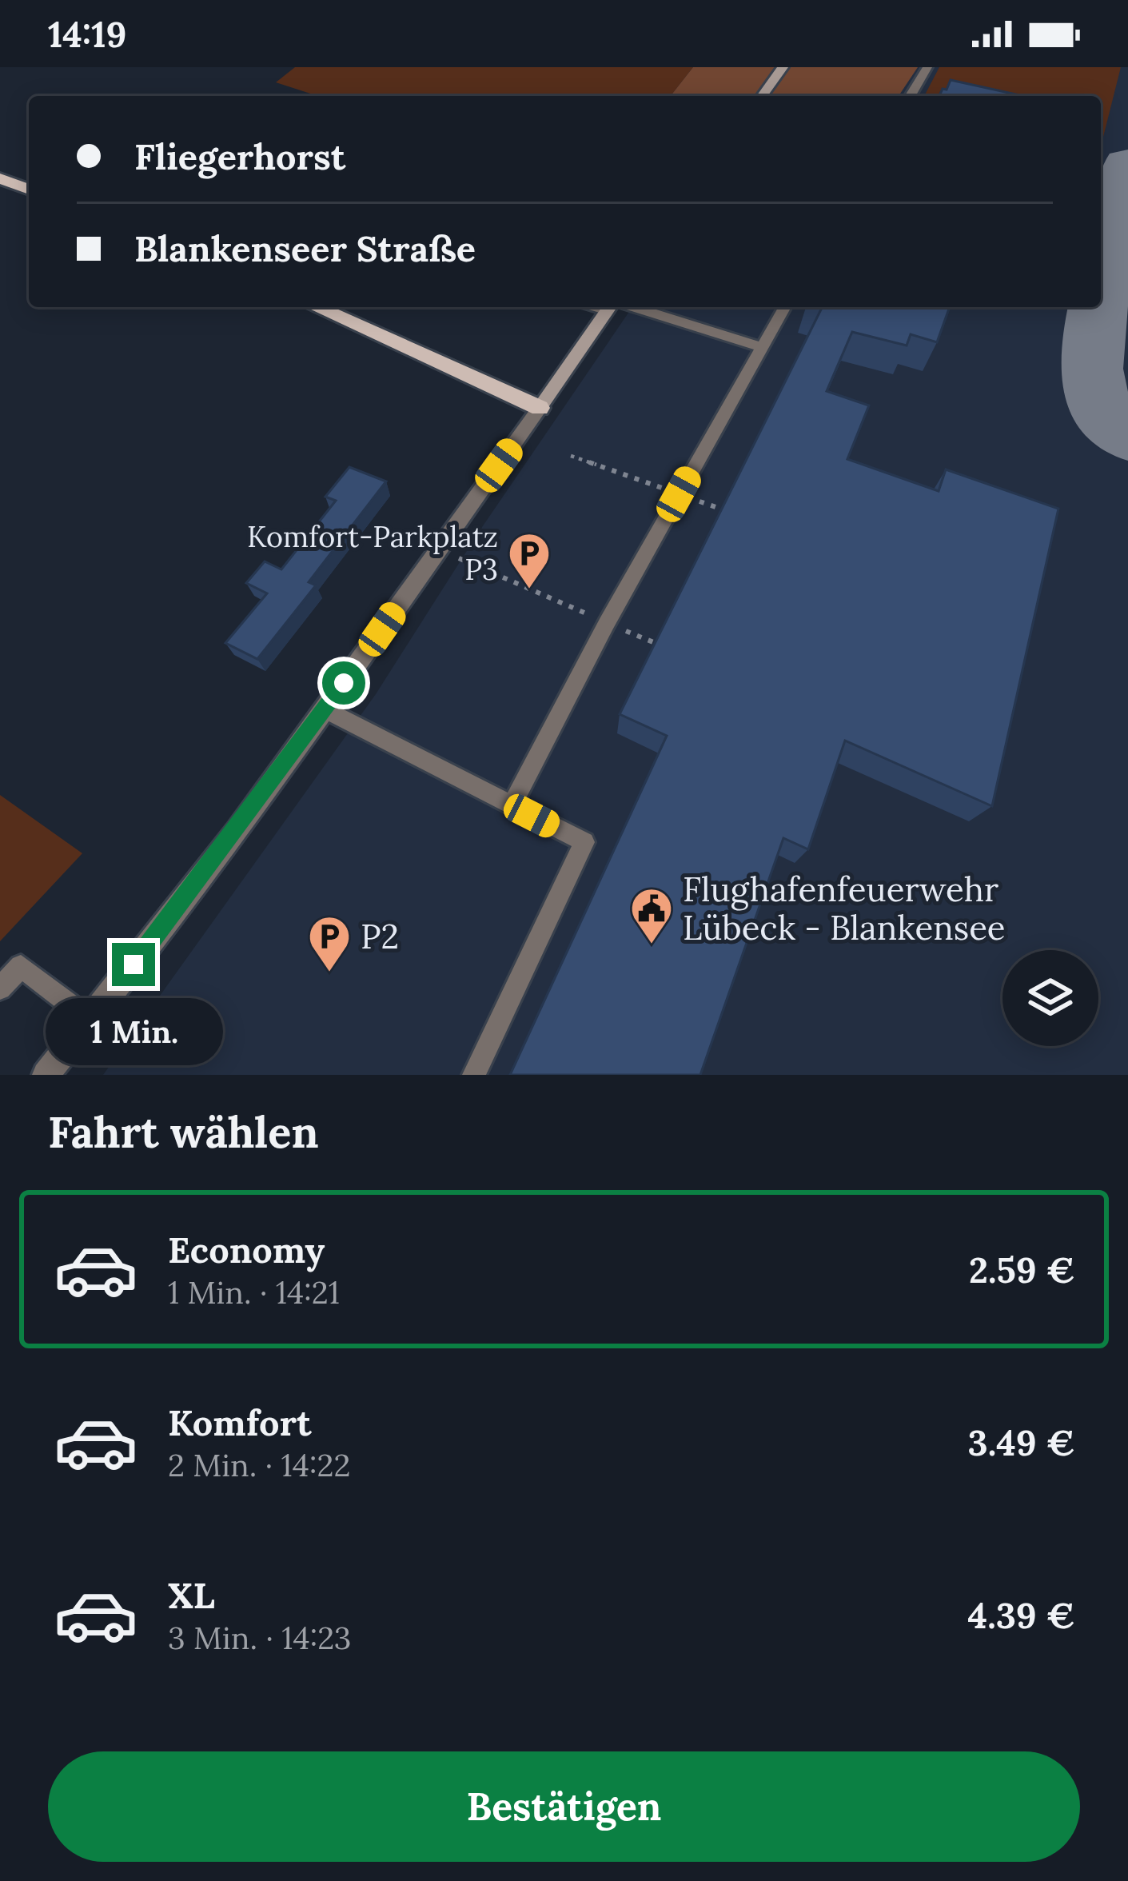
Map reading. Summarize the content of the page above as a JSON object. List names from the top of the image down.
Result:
{
  "places": {
    "parking": ["Komfort-Parkplatz P3", "P2"],
    "public building": ["Flughafenfeuerwehr Lübeck - Blankensee"]
  },
  "page": {
    "status": "14:19",
    "banner": ["Fliegerhorst", "Blankenseer Straße"],
    "bubble": "1 Min.",
    "heading": "Fahrt wählen",
    "list": [
      {
        "name": "Economy",
        "note": "1 Min. · 14:21",
        "value": "2.59 €"
      },
      {
        "name": "Komfort",
        "note": "2 Min. · 14:22",
        "value": "3.49 €"
      },
      {
        "name": "XL",
        "note": "3 Min. · 14:23",
        "value": "4.39 €"
      }
    ],
    "buttons": "Bestätigen"
  }
}
